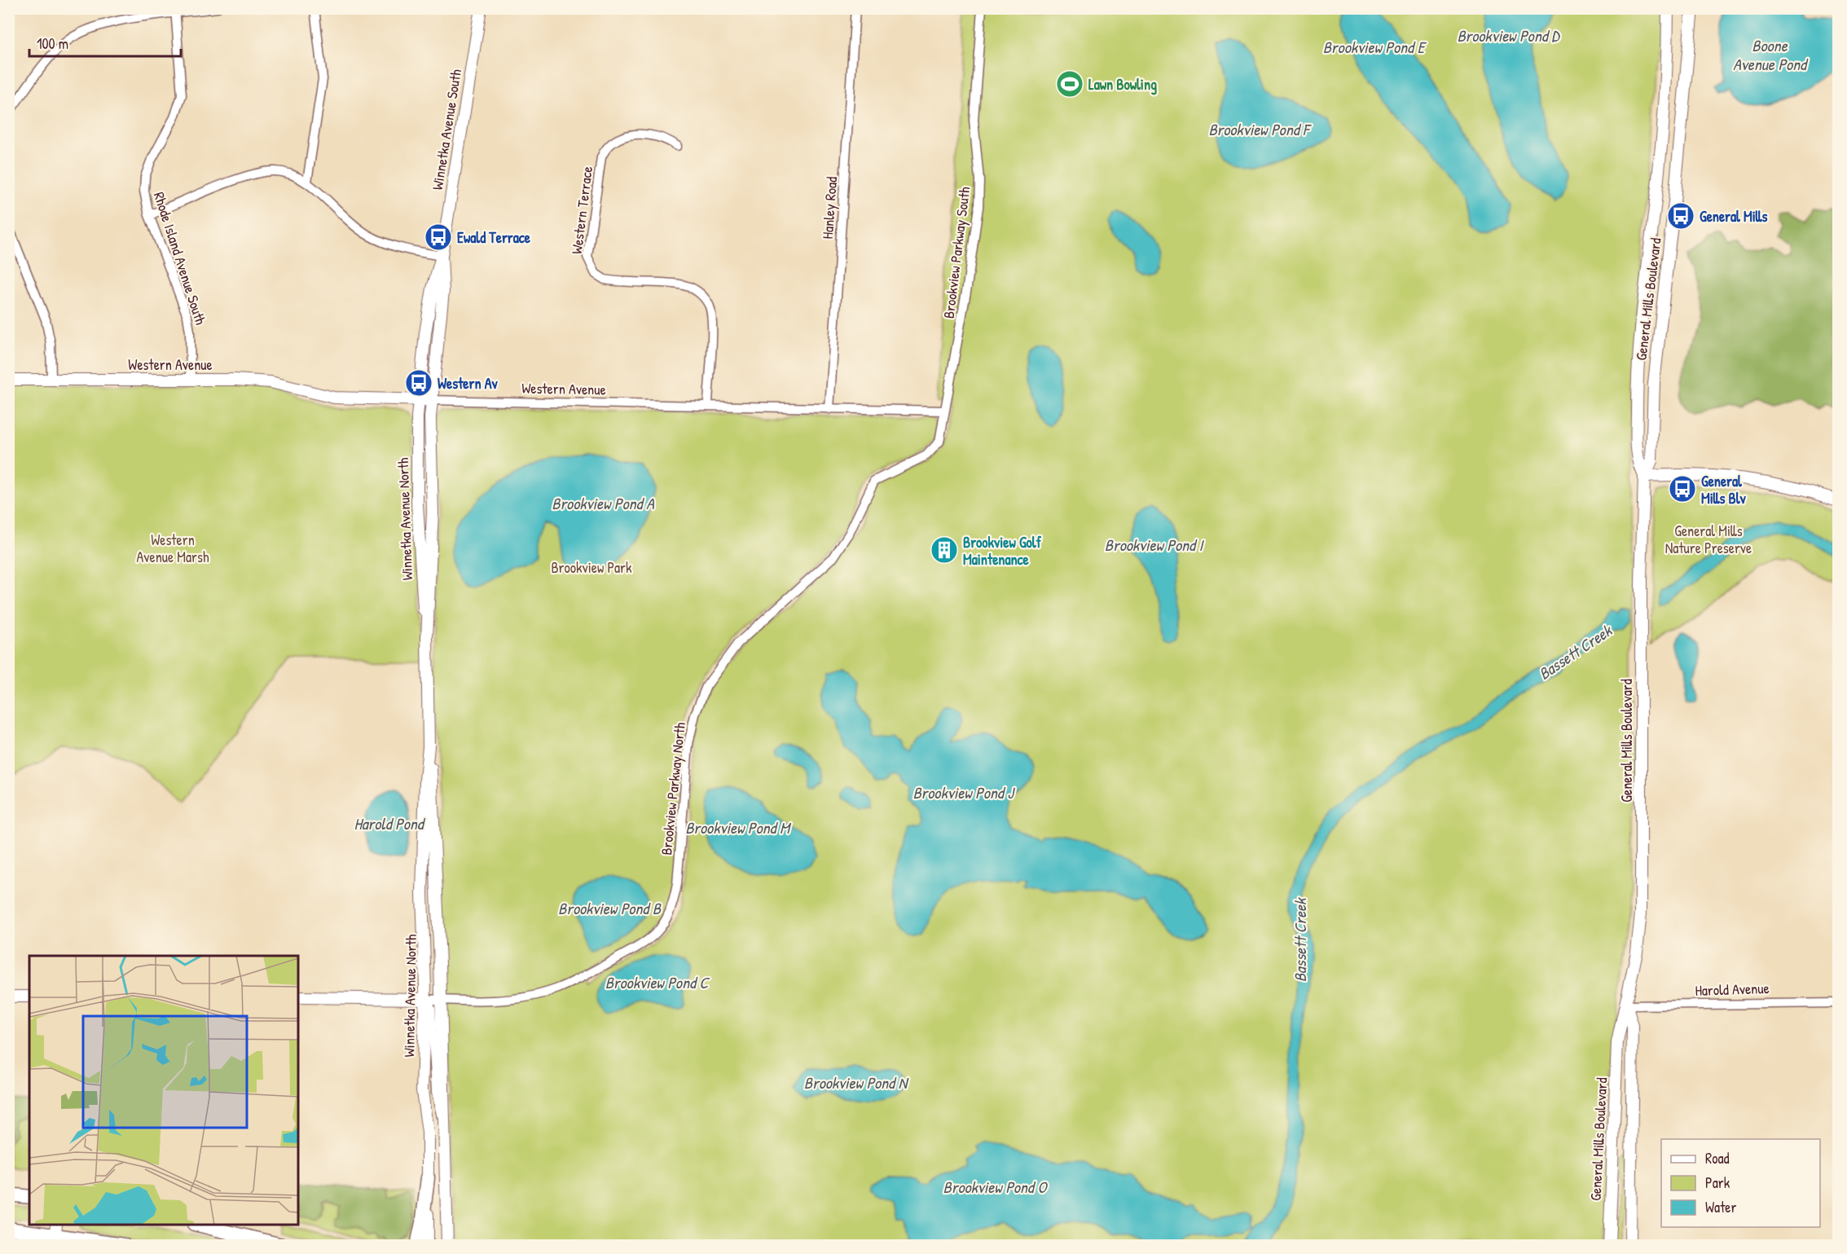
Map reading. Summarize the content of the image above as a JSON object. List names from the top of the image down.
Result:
{
  "streets": {
    "street": [
      "Winnetka Avenue South",
      "Hanley Road",
      "Western Terrace",
      "Brookview Parkway South",
      "Rhode Island Avenue South",
      "General Mills Boulevard",
      "Western Avenue",
      "Winnetka Avenue North",
      "Brookview Parkway North",
      "Harold Avenue"
    ]
  },
  "crossings": [
    ["Winnetka Avenue South", "Western Avenue"],
    ["Winnetka Avenue South", "Winnetka Avenue North"],
    ["Hanley Road", "Western Avenue"],
    ["Western Terrace", "Western Avenue"],
    ["Brookview Parkway South", "Western Avenue"],
    ["Brookview Parkway South", "Brookview Parkway North"],
    ["Rhode Island Avenue South", "Western Avenue"],
    ["General Mills Boulevard", "Harold Avenue"],
    ["Western Avenue", "Winnetka Avenue North"],
    ["Western Avenue", "Brookview Parkway North"],
    ["Winnetka Avenue North", "Brookview Parkway North"]
  ],
  "water": [
    "Brookview Pond D",
    "Boone Avenue Pond",
    "Brookview Pond E",
    "Brookview Pond F",
    "Brookview Pond A",
    "Brookview Pond I",
    "Bassett Creek",
    "Brookview Pond J",
    "Harold Pond",
    "Brookview Pond M",
    "Brookview Pond B",
    "Brookview Pond C",
    "Brookview Pond N",
    "Brookview Pond O"
  ],
  "parks": ["General Mills Nature Preserve", "Western Avenue Marsh", "Brookview Park"],
  "places": {
    "sports": ["Lawn Bowling"],
    "bus stop": [
      "General Mills",
      "Ewald Terrace",
      "Western Av",
      "General Mills Blv"
    ],
    "building": ["Brookview Golf Maintenance"]
  },
  "legend": ["Road", "Park", "Water"],
  "scale_bar": "100 m"
}
